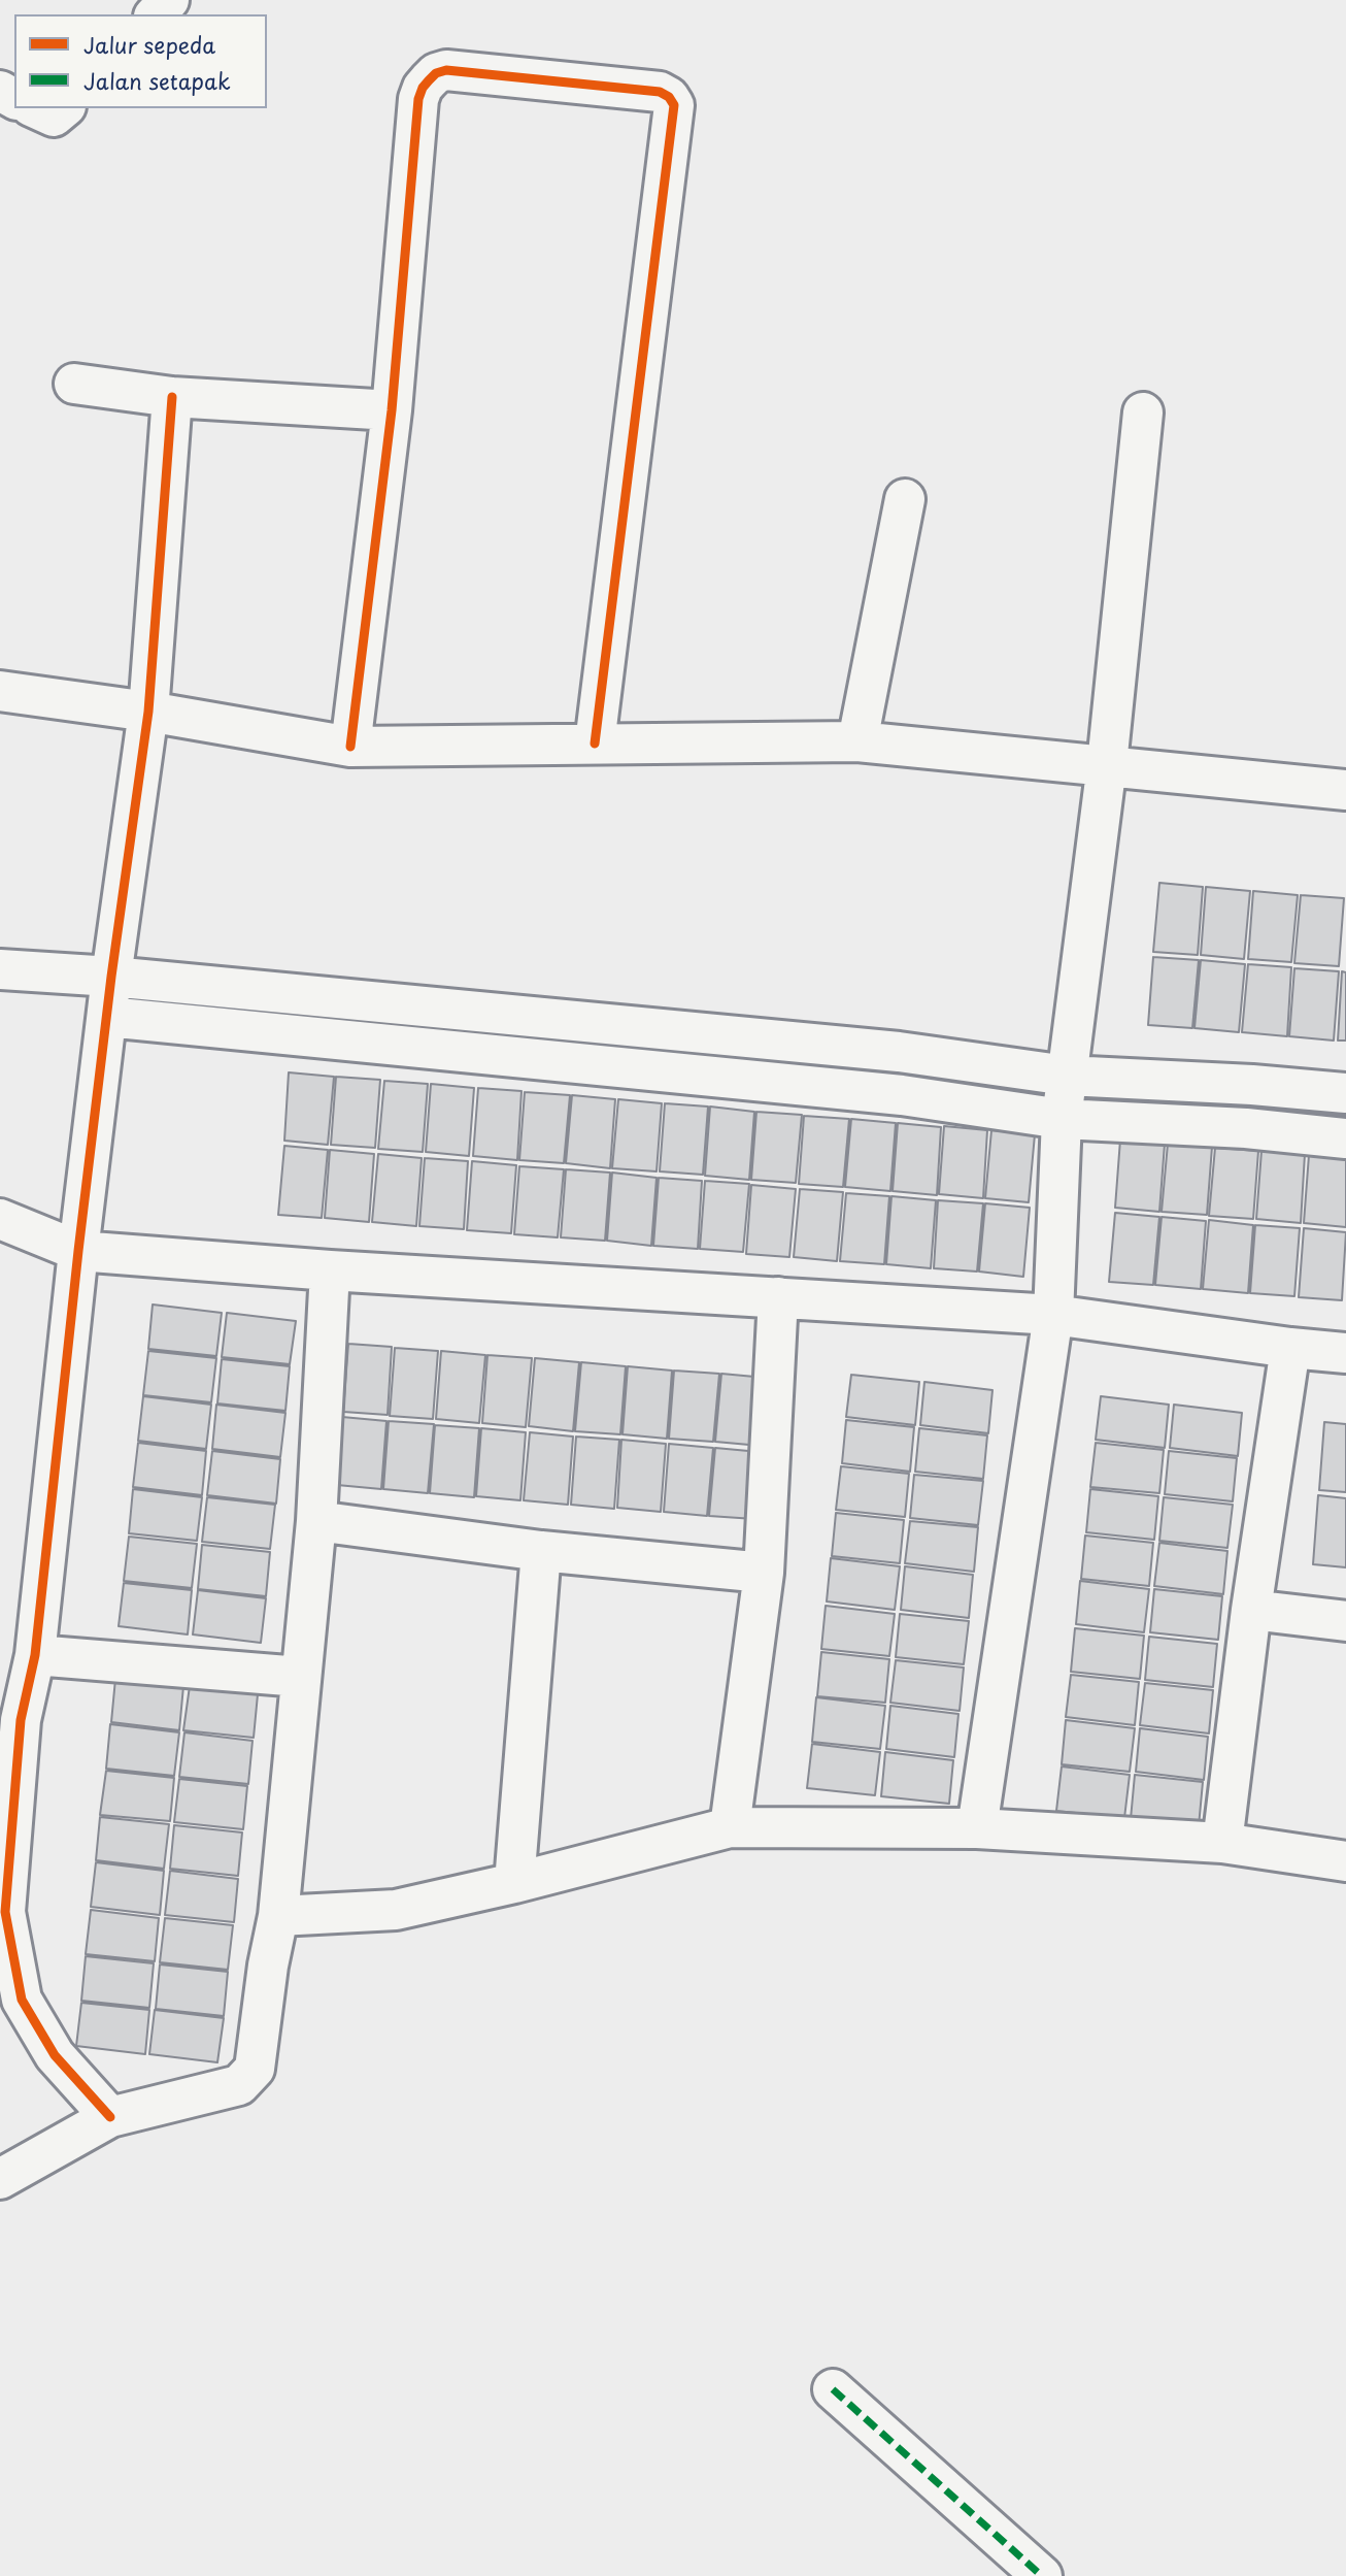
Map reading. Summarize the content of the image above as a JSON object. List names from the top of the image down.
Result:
{
  "legend": ["Jalur sepeda", "Jalan setapak"]
}
